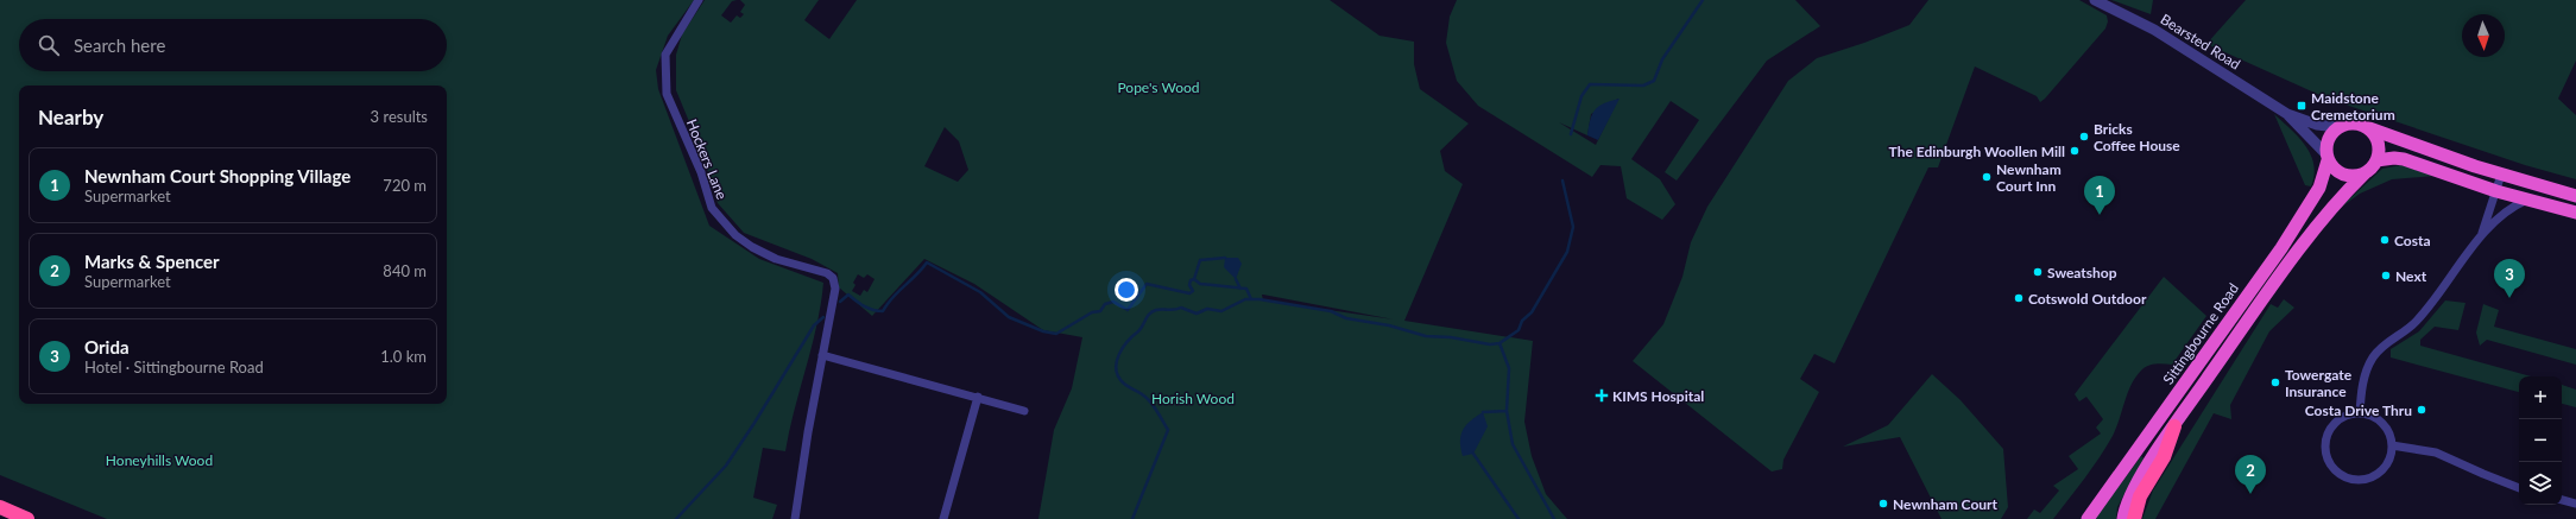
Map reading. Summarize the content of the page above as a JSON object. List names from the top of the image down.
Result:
{
  "streets": {
    "highway": ["Sittingbourne Road"],
    "street": ["Bearsted Road", "Hockers Lane"]
  },
  "crossings": [
    ["Bearsted Road", "Sittingbourne Road"]
  ],
  "parks": ["Pope's Wood", "Horish Wood", "Honeyhills Wood"],
  "places": {
    "transit": ["Maidstone Cremetorium"],
    "other": [
      "Bricks Coffee House",
      "The Edinburgh Woollen Mill",
      "Newnham Court Inn",
      "Costa",
      "Sweatshop",
      "Next",
      "Cotswold Outdoor",
      "Towergate Insurance",
      "Costa Drive Thru",
      "Newnham Court"
    ],
    "health": ["KIMS Hospital"]
  },
  "north": "bottom",
  "page": {
    "search": "Search here",
    "heading": ["Nearby", "3 results"],
    "list": [
      {
        "mark": "1",
        "name": "Newnham Court Shopping Village",
        "note": "Supermarket",
        "value": "720 m"
      },
      {
        "mark": "2",
        "name": "Marks & Spencer",
        "note": "Supermarket",
        "value": "840 m"
      },
      {
        "mark": "3",
        "name": "Orida",
        "note": "Hotel · Sittingbourne Road",
        "value": "1.0 km"
      }
    ],
    "pins": ["1", "3", "2"],
    "map_buttons": ["+", "−"]
  }
}
